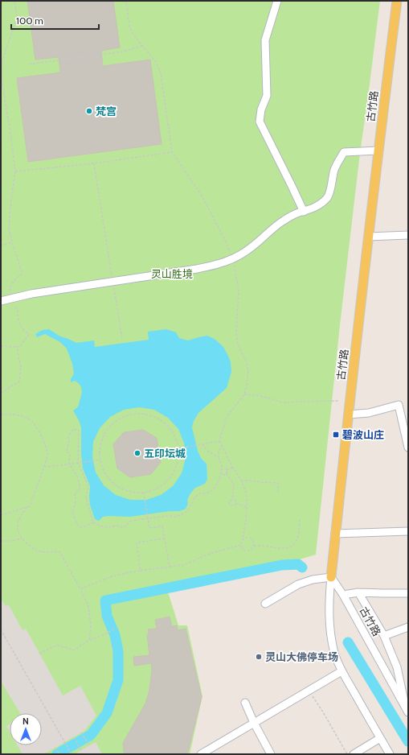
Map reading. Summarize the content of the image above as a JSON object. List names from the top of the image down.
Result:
{
  "streets": {
    "main road": ["古竹路"]
  },
  "parks": ["灵山胜境"],
  "places": {
    "other": ["梵宫", "五印坛城", "灵山大佛停车场"],
    "transit": ["碧波山庄"]
  },
  "scale_bar": "100 m",
  "north": "top"
}
